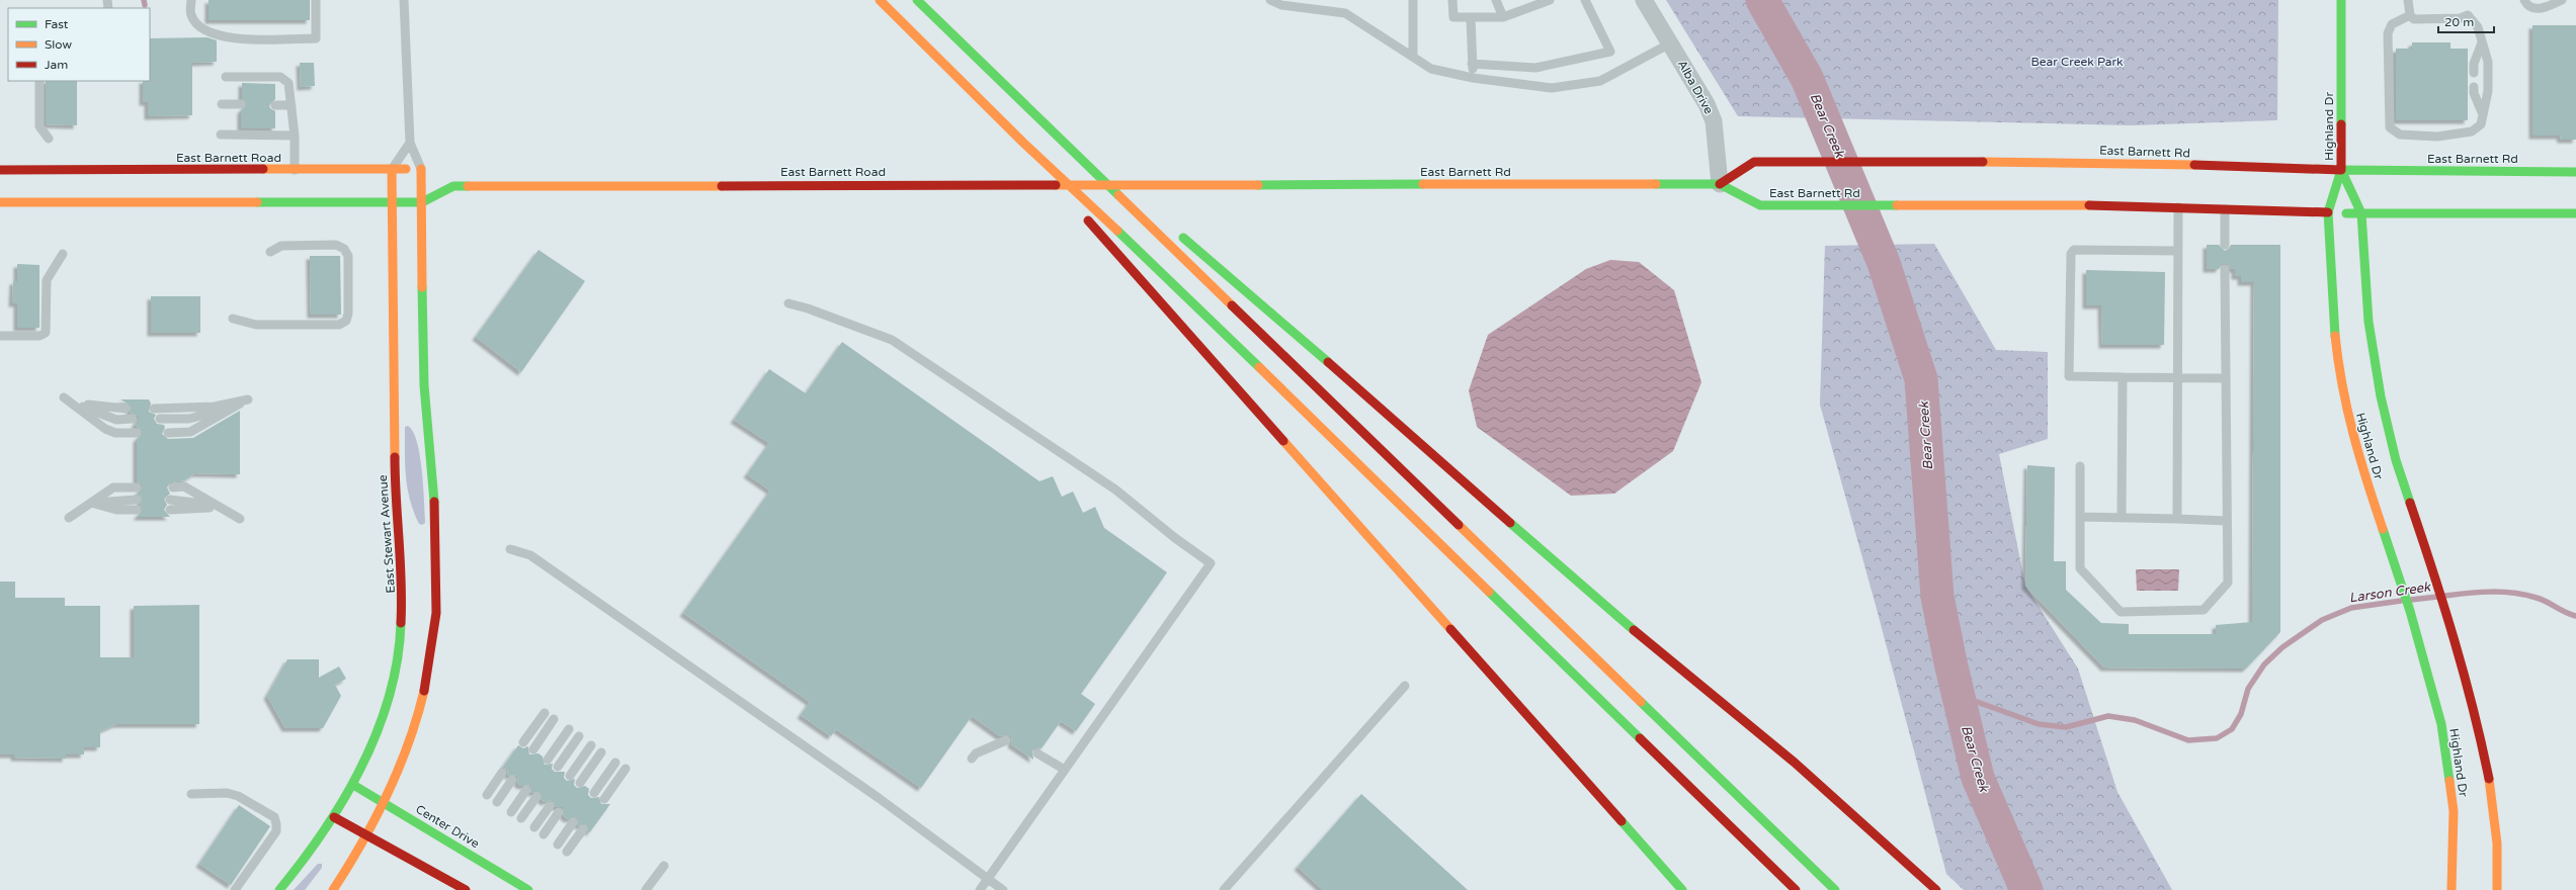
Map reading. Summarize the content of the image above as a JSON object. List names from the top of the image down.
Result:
{
  "streets": {
    "main road": [
      "Highland Dr",
      "East Barnett Rd",
      "East Barnett Road",
      "East Stewart Avenue",
      "Center Drive"
    ],
    "street": ["Alba Drive"]
  },
  "crossings": [
    ["Alba Drive", "East Barnett Rd"],
    ["Highland Dr", "East Barnett Rd"],
    ["East Barnett Rd", "East Barnett Road"],
    ["East Barnett Road", "East Stewart Avenue"],
    ["East Stewart Avenue", "Center Drive"]
  ],
  "water": ["Bear Creek", "Larson Creek"],
  "parks": ["Bear Creek Park"],
  "legend": ["Fast", "Slow", "Jam"],
  "scale_bar": "20 m"
}
